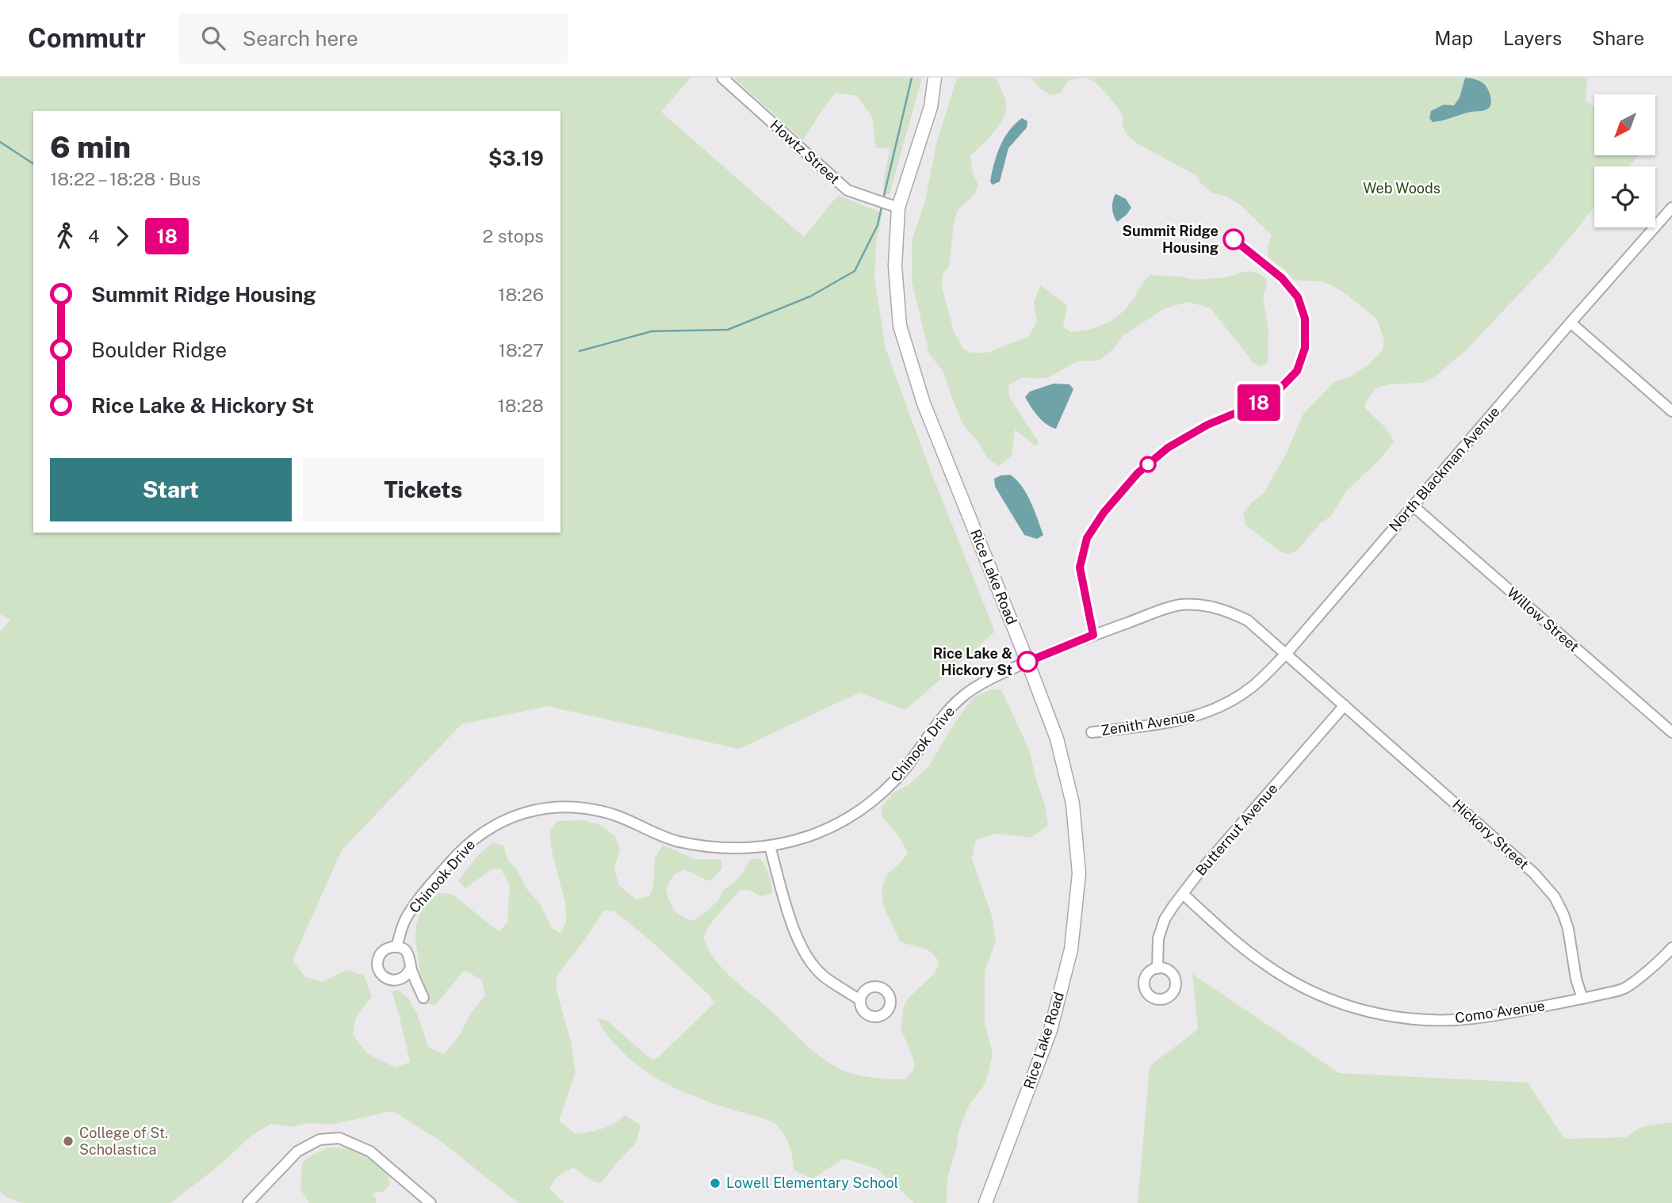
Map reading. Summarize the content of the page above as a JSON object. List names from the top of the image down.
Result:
{
  "streets": {
    "main road": ["Rice Lake Road"],
    "street": [
      "Howtz Street",
      "North Blackman Avenue",
      "Willow Street",
      "Zenith Avenue",
      "Chinook Drive",
      "Butternut Avenue",
      "Hickory Street",
      "Como Avenue"
    ]
  },
  "crossings": [
    ["Howtz Street", "Rice Lake Road"],
    ["North Blackman Avenue", "Willow Street"],
    ["North Blackman Avenue", "Zenith Avenue"],
    ["North Blackman Avenue", "Hickory Street"],
    ["Rice Lake Road", "Chinook Drive"],
    ["Butternut Avenue", "Hickory Street"],
    ["Butternut Avenue", "Como Avenue"],
    ["Hickory Street", "Como Avenue"]
  ],
  "parks": ["Web Woods"],
  "places": [
    "Summit Ridge Housing",
    "Rice Lake & Hickory St",
    "College of St. Scholastica",
    "Lowell Elementary School"
  ],
  "lines": ["bus line 18"],
  "north": "bottom left",
  "page": {
    "header": "Commutr",
    "search": "Search here",
    "nav": ["Map", "Layers", "Share"],
    "on_map": "18",
    "heading": ["6 min", "18:22 – 18:28 · Bus", "$3.19"],
    "legs": ["4", "18", "2 stops"],
    "list": [
      {
        "name": "Summit Ridge Housing",
        "value": "18:26"
      },
      {
        "name": "Boulder Ridge",
        "value": "18:27"
      },
      {
        "name": "Rice Lake & Hickory St",
        "value": "18:28"
      }
    ],
    "buttons": ["Start", "Tickets"]
  }
}
